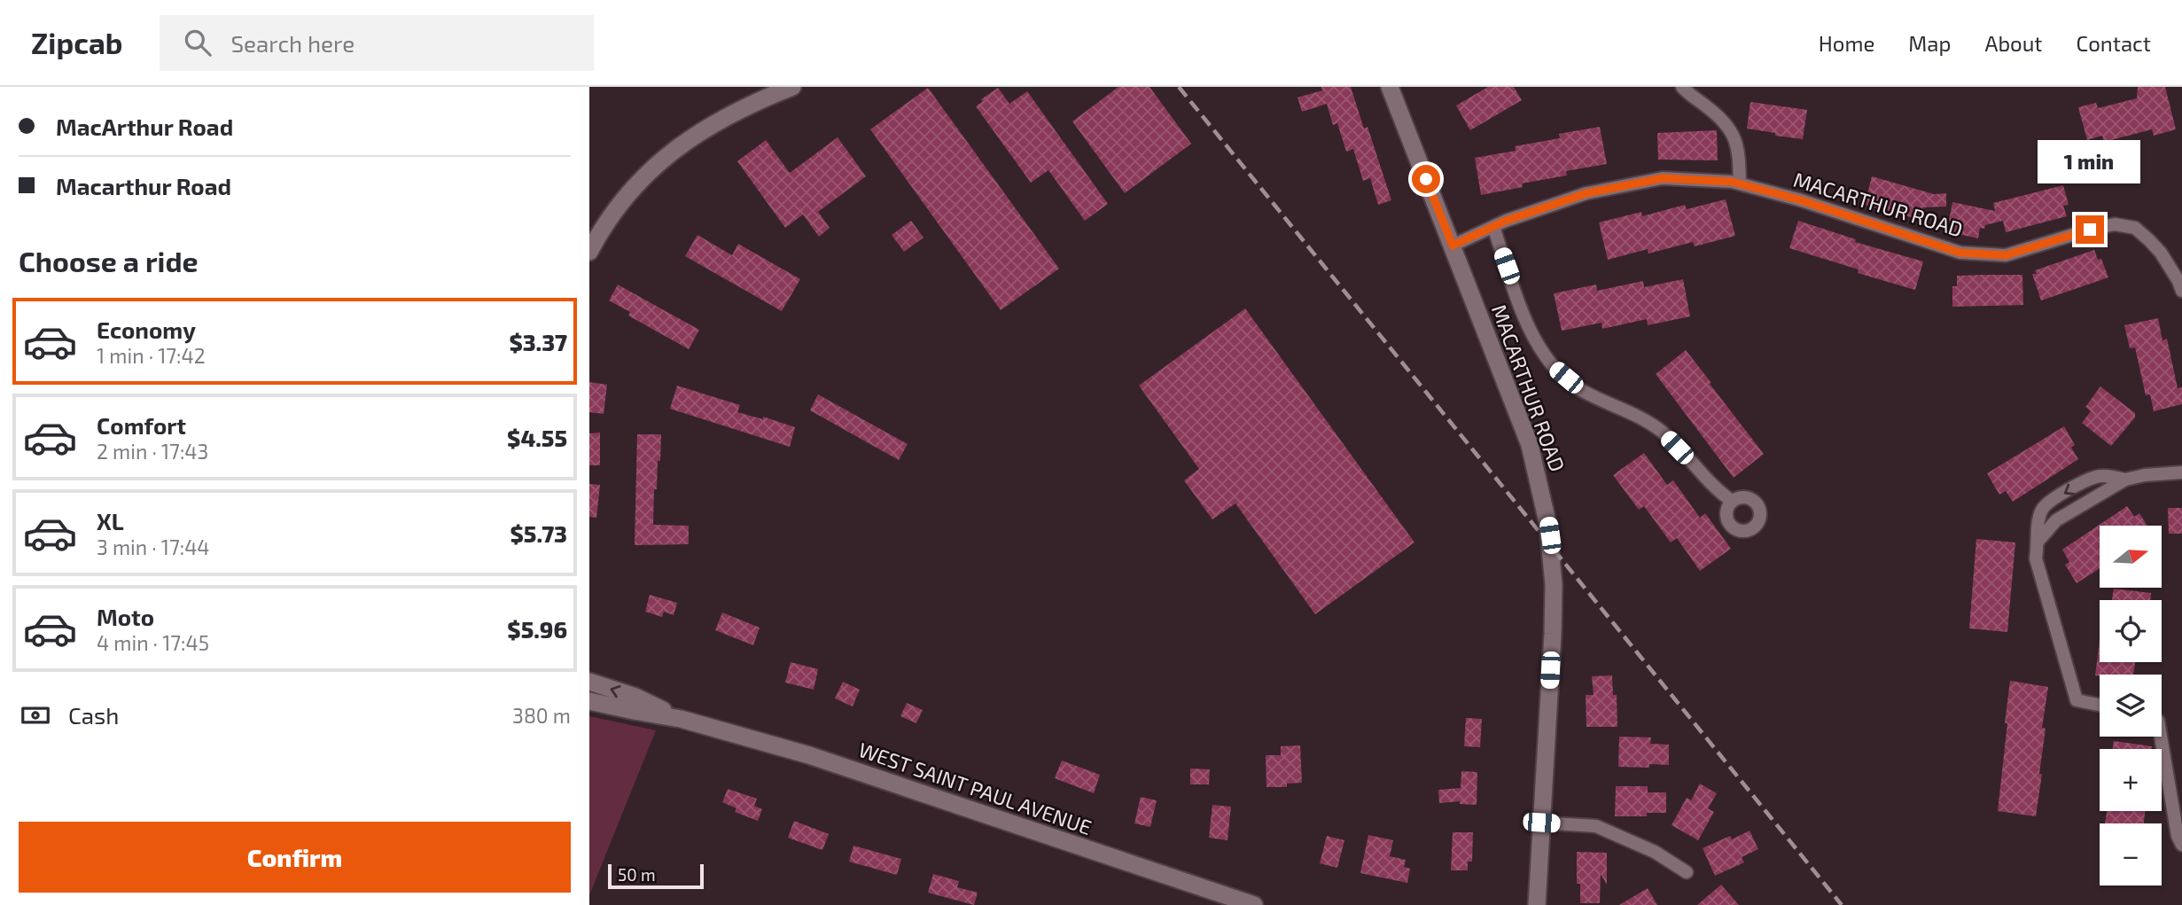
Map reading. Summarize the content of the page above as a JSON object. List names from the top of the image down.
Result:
{
  "streets": {
    "street": ["MACARTHUR ROAD", "WEST SAINT PAUL AVENUE"]
  },
  "scale_bar": "50 m",
  "north": "right",
  "page": {
    "header": "Zipcab",
    "search": "Search here",
    "nav": [
      "Home",
      "Map",
      "About",
      "Contact"
    ],
    "banner": ["MacArthur Road", "Macarthur Road"],
    "bubble": "1 min",
    "heading": "Choose a ride",
    "list": [
      {
        "name": "Economy",
        "note": "1 min · 17:42",
        "value": "$3.37"
      },
      {
        "name": "Comfort",
        "note": "2 min · 17:43",
        "value": "$4.55"
      },
      {
        "name": "XL",
        "note": "3 min · 17:44",
        "value": "$5.73"
      },
      {
        "name": "Moto",
        "note": "4 min · 17:45",
        "value": "$5.96"
      }
    ],
    "map_buttons": ["+", "−"],
    "pay": ["Cash", "380 m"],
    "buttons": "Confirm",
    "scale": "50 m"
  }
}
